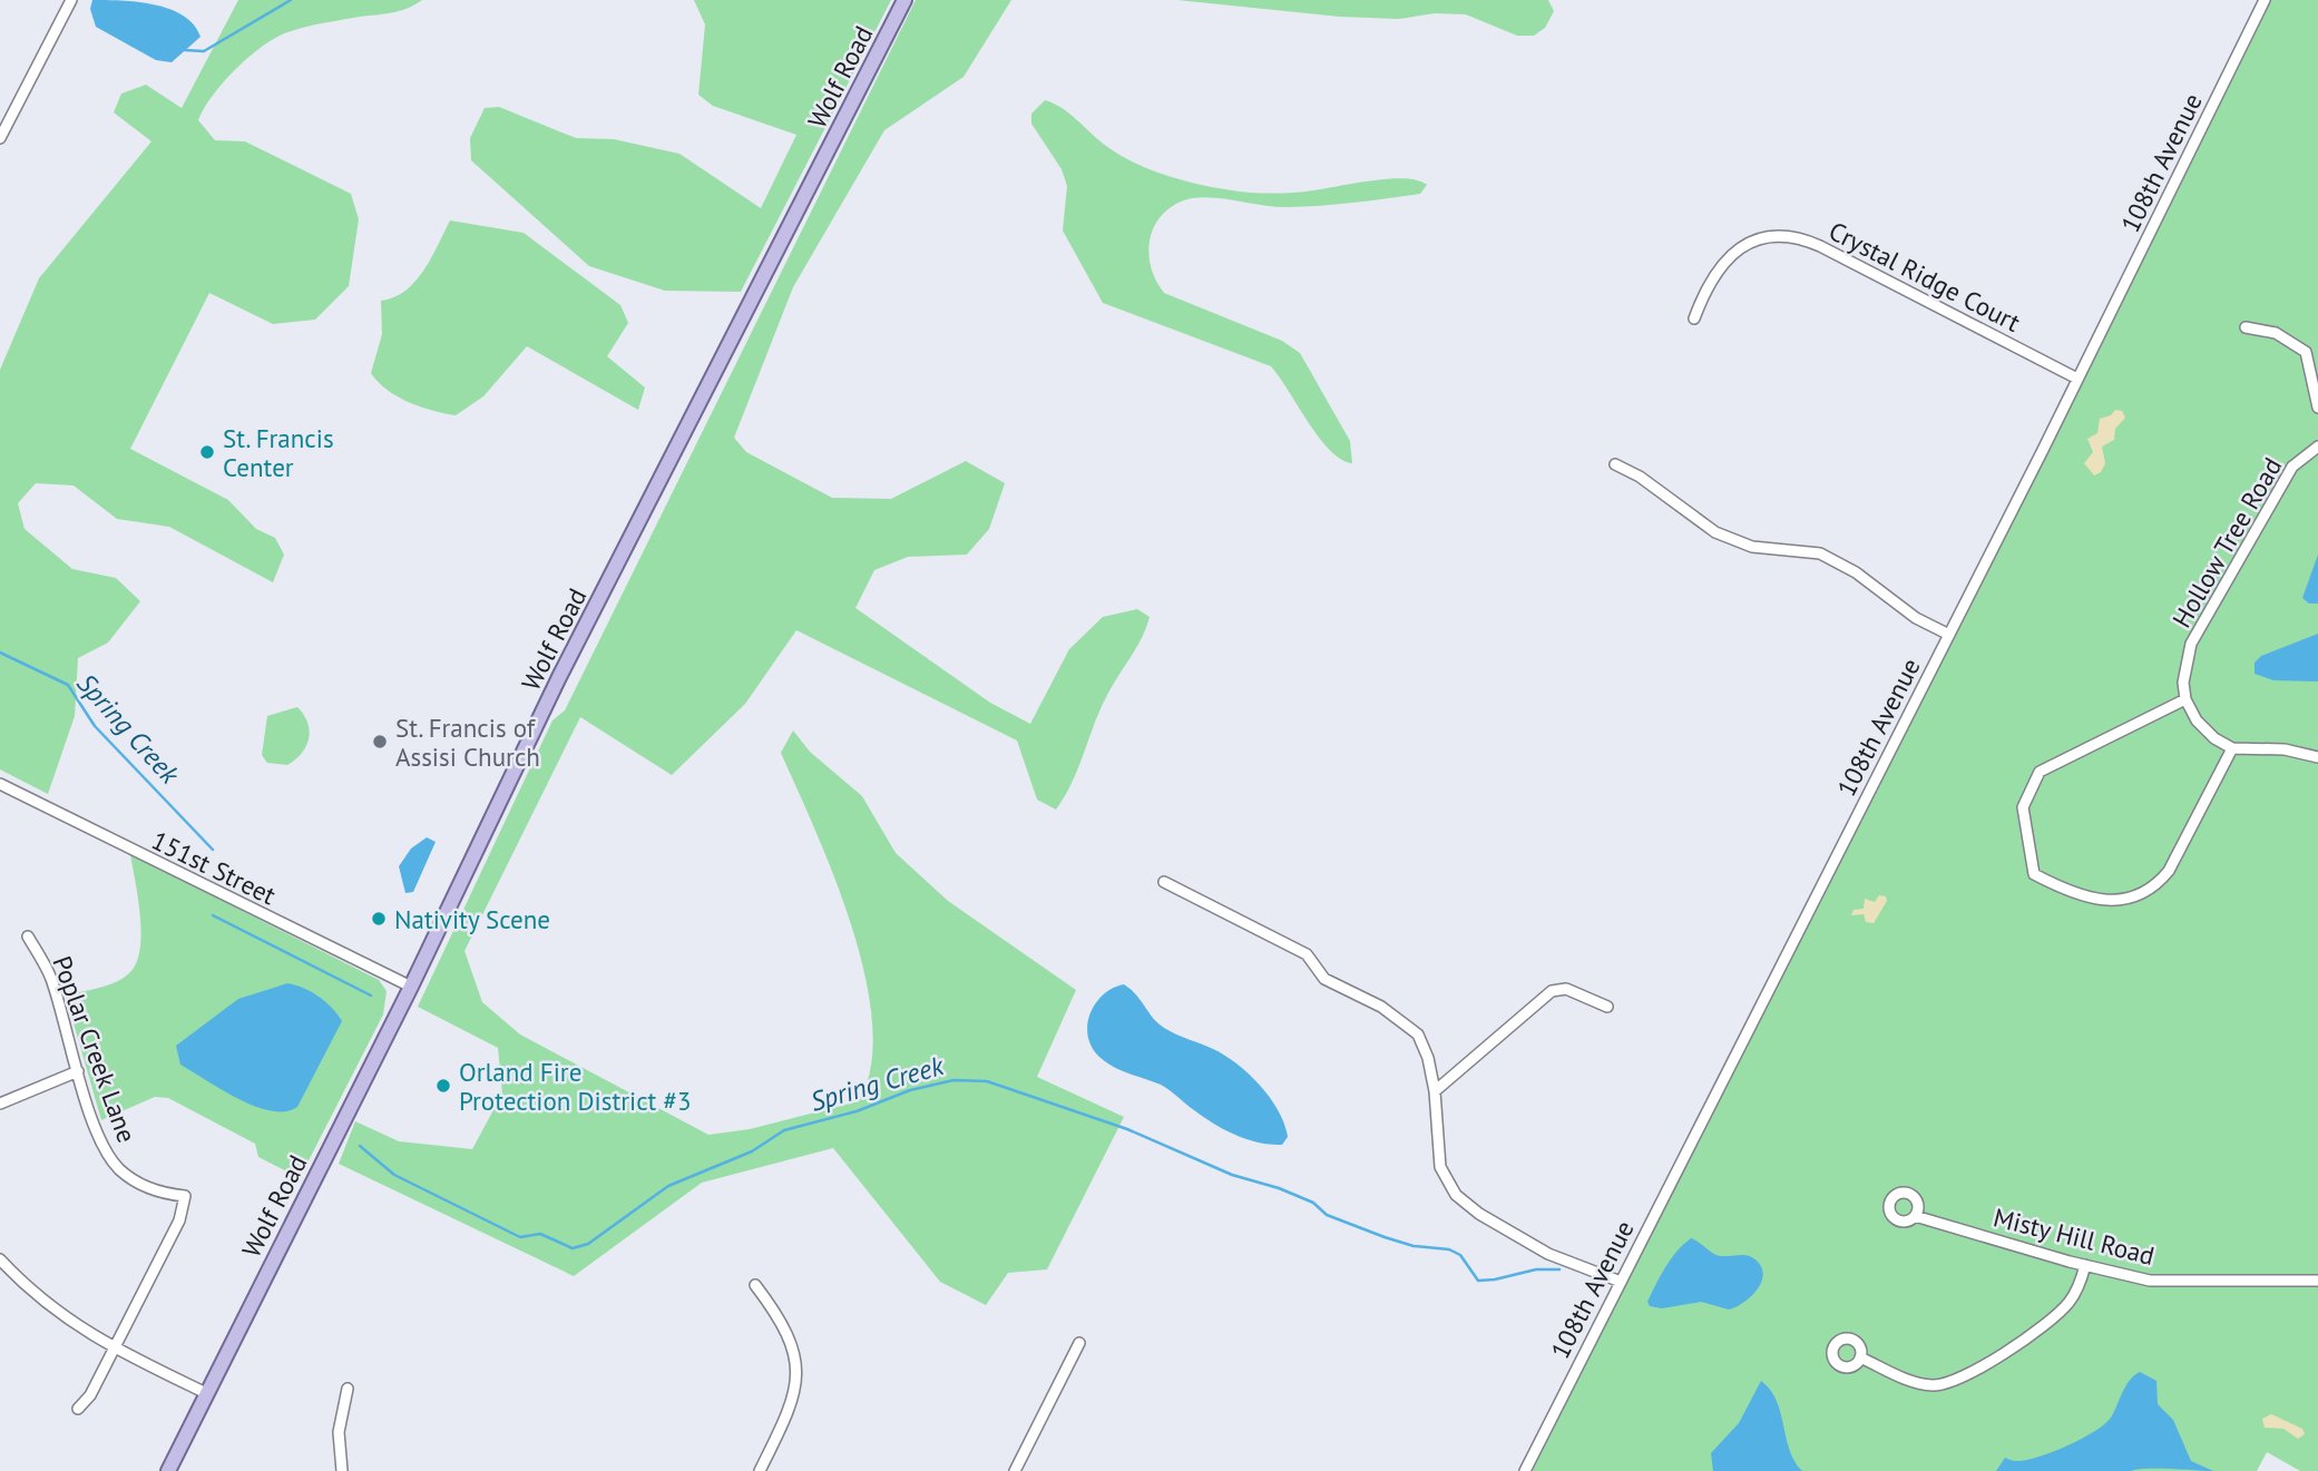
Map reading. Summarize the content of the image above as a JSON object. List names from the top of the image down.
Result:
{
  "streets": {
    "main road": ["Wolf Road"],
    "street": [
      "108th Avenue",
      "Crystal Ridge Court",
      "Hollow Tree Road",
      "151st Street",
      "Poplar Creek Lane",
      "Misty Hill Road"
    ]
  },
  "crossings": [
    ["Wolf Road", "151st Street"],
    ["108th Avenue", "Crystal Ridge Court"]
  ],
  "water": ["Spring Creek"],
  "places": [
    "St. Francis Center",
    "St. Francis of Assisi Church",
    "Nativity Scene",
    "Orland Fire Protection District #3"
  ]
}
